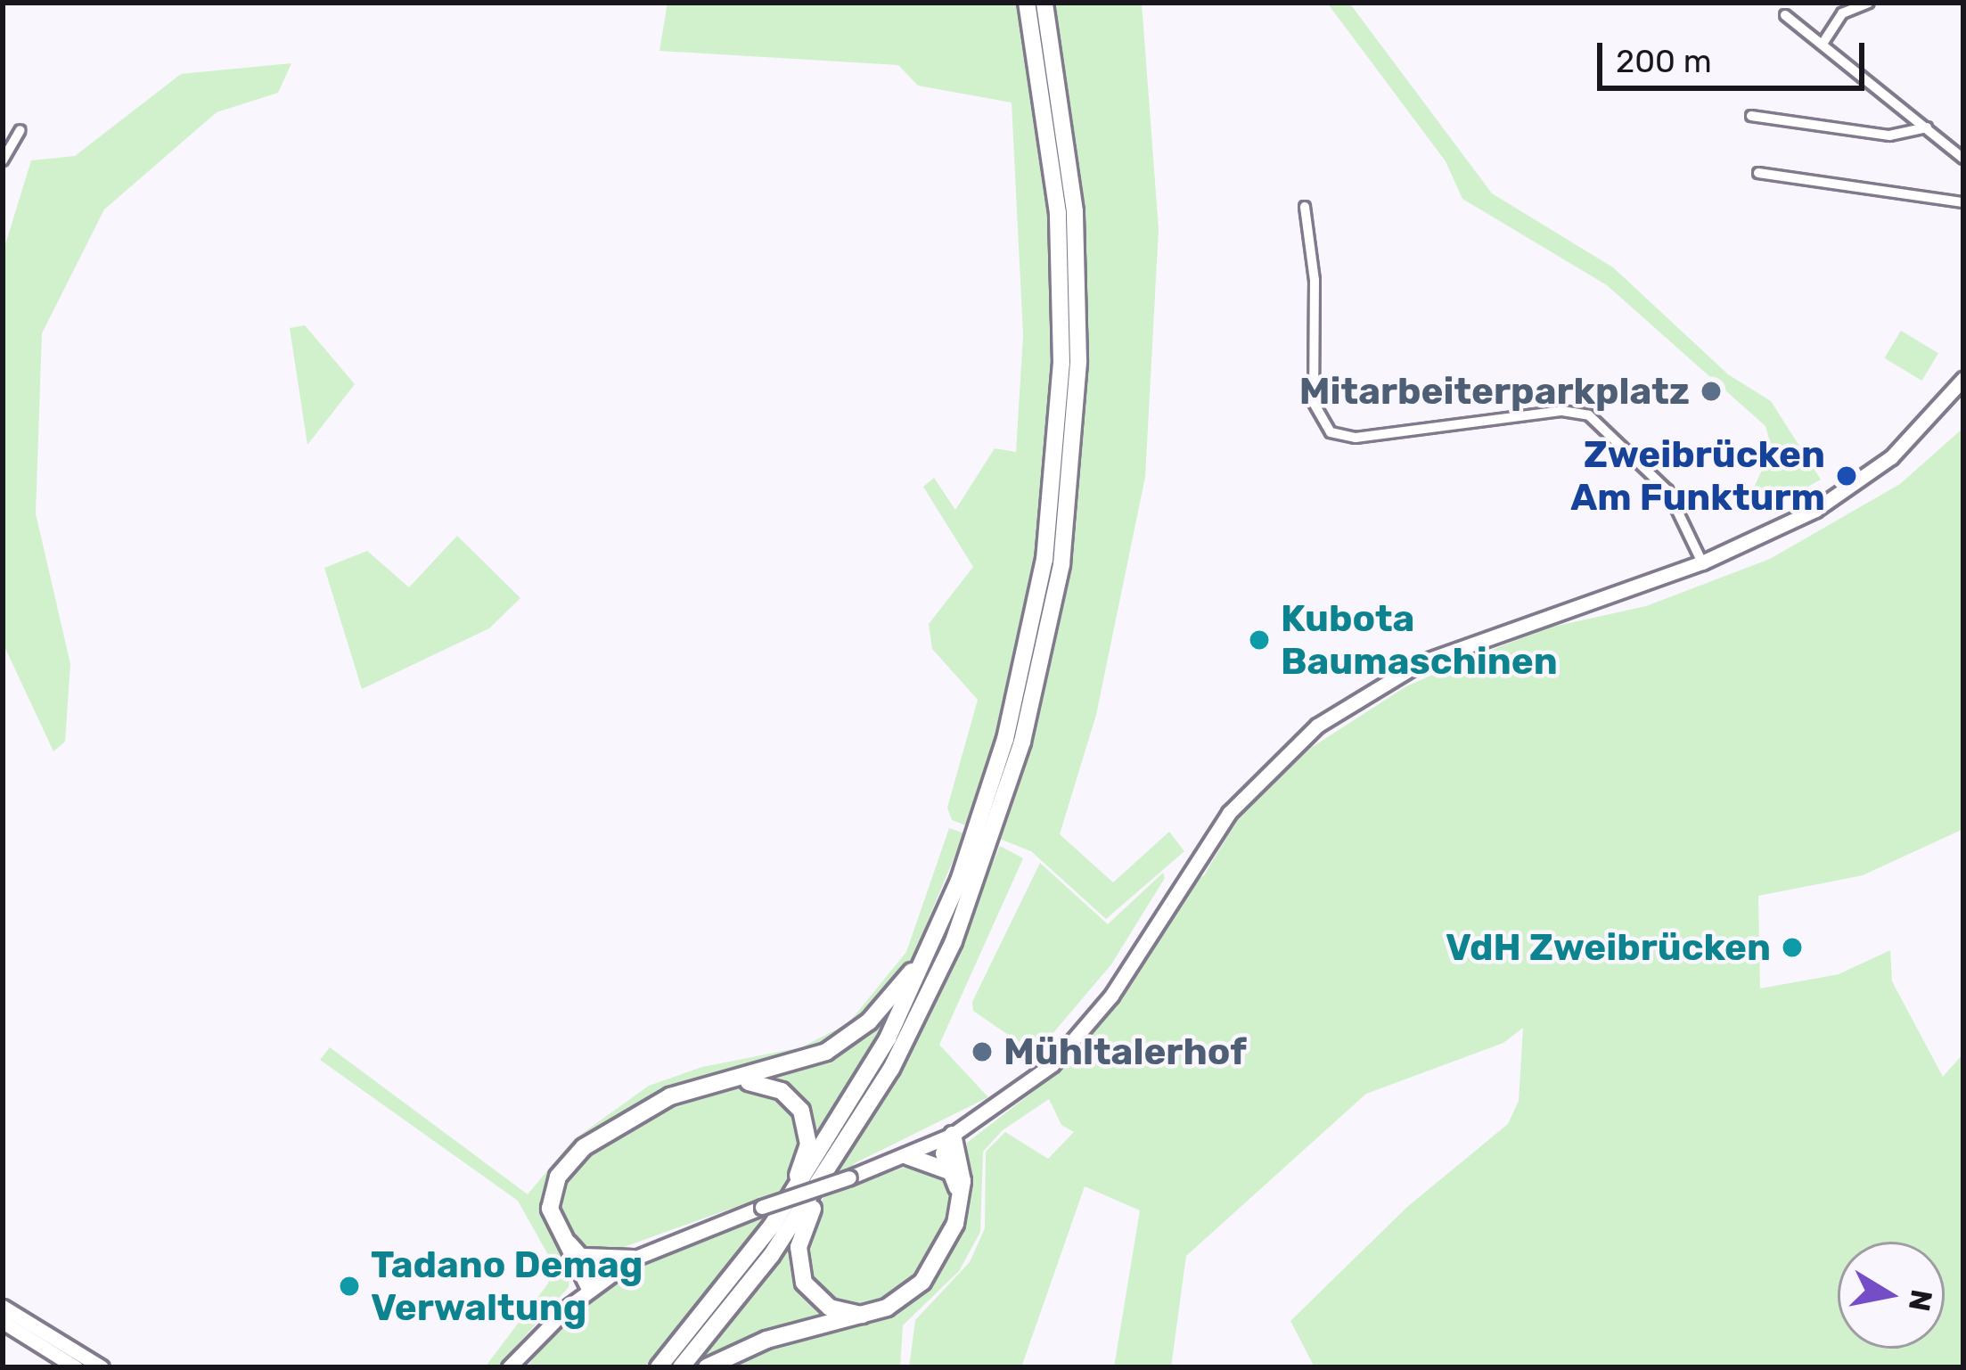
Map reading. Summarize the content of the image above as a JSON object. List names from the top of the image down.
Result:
{
  "places": [
    "Mitarbeiterparkplatz",
    "Zweibrücken Am Funkturm",
    "Kubota Baumaschinen",
    "VdH Zweibrücken",
    "Mühltalerhof",
    "Tadano Demag Verwaltung"
  ],
  "scale_bar": "200 m",
  "north": "right"
}
